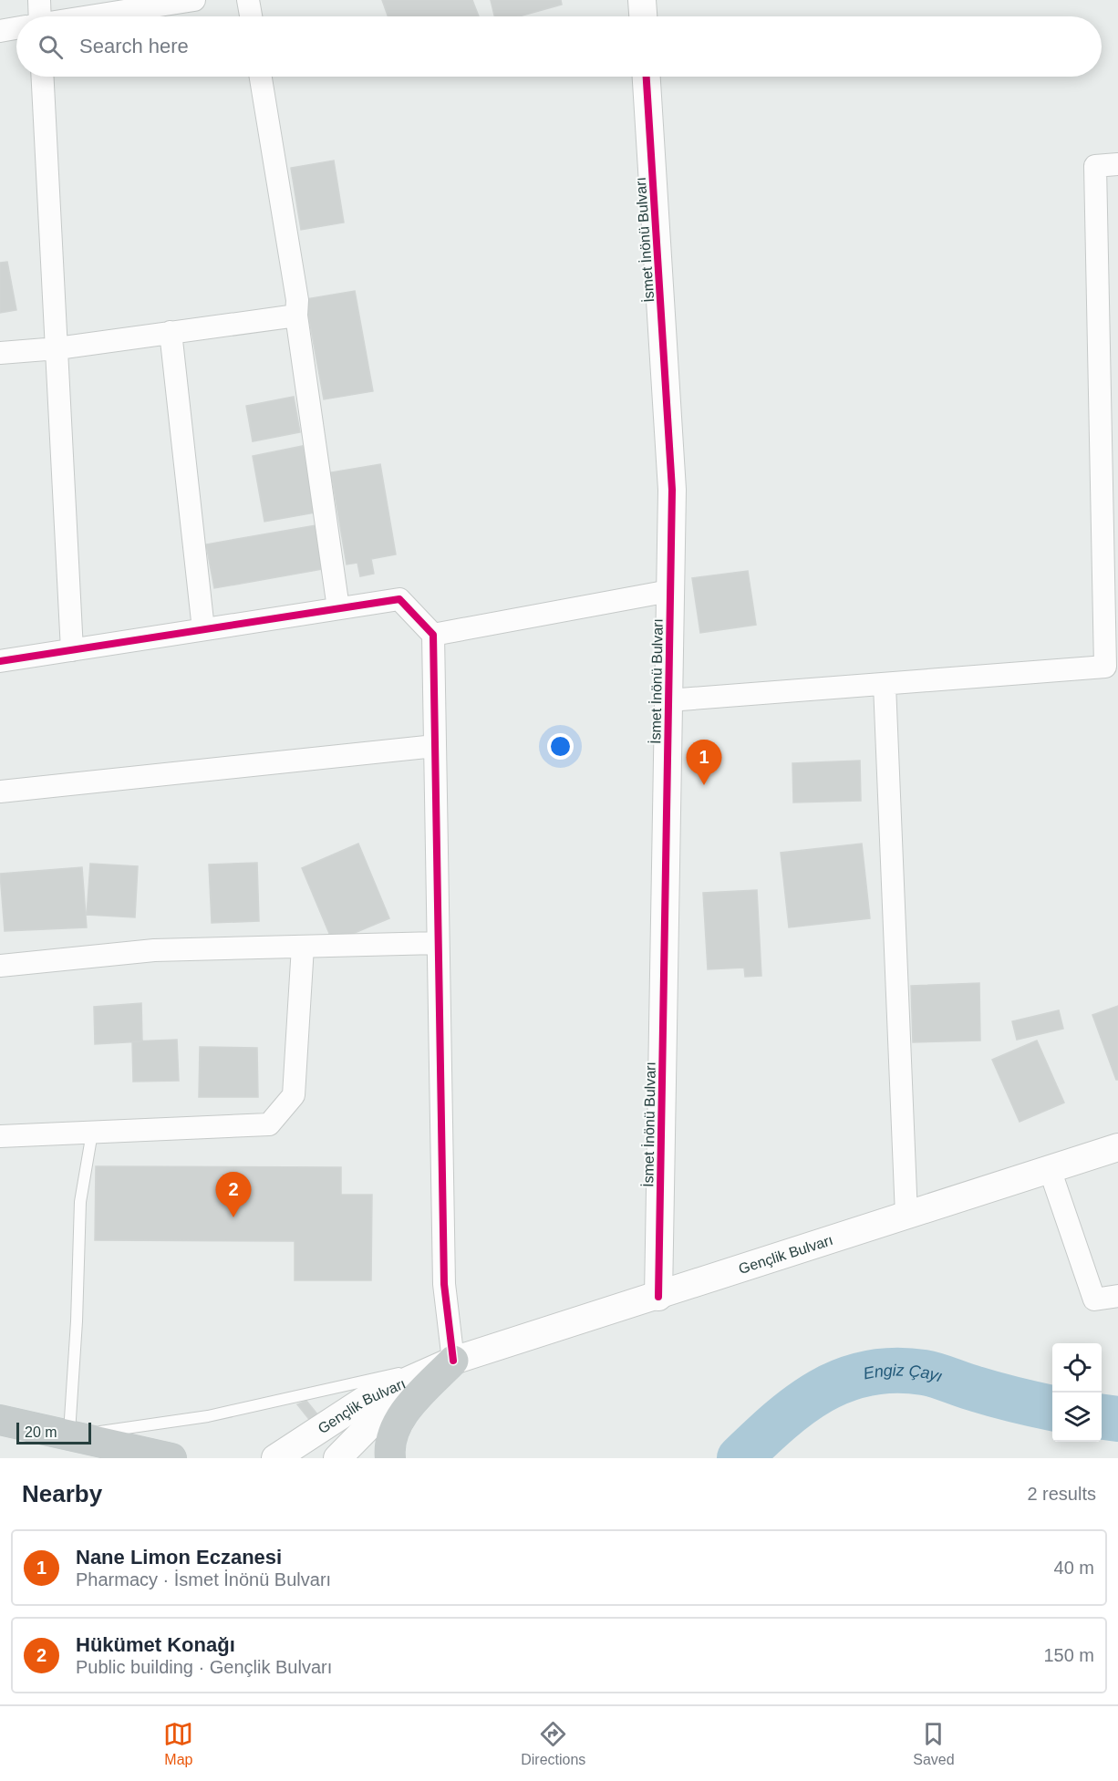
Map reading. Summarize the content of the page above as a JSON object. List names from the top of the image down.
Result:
{
  "streets": {
    "street": ["İsmet İnönü Bulvarı", "Gençlik Bulvarı"]
  },
  "crossings": [
    ["İsmet İnönü Bulvarı", "Gençlik Bulvarı"]
  ],
  "water": ["Engiz Çayı"],
  "scale_bar": "20 m",
  "page": {
    "search": "Search here",
    "pins": ["1", "2"],
    "scale": "20 m",
    "heading": ["Nearby", "2 results"],
    "list": [
      {
        "mark": "1",
        "name": "Nane Limon Eczanesi",
        "note": "Pharmacy · İsmet İnönü Bulvarı",
        "value": "40 m"
      },
      {
        "mark": "2",
        "name": "Hükümet Konağı",
        "note": "Public building · Gençlik Bulvarı",
        "value": "150 m"
      }
    ],
    "nav": ["Map", "Directions", "Saved"]
  }
}
